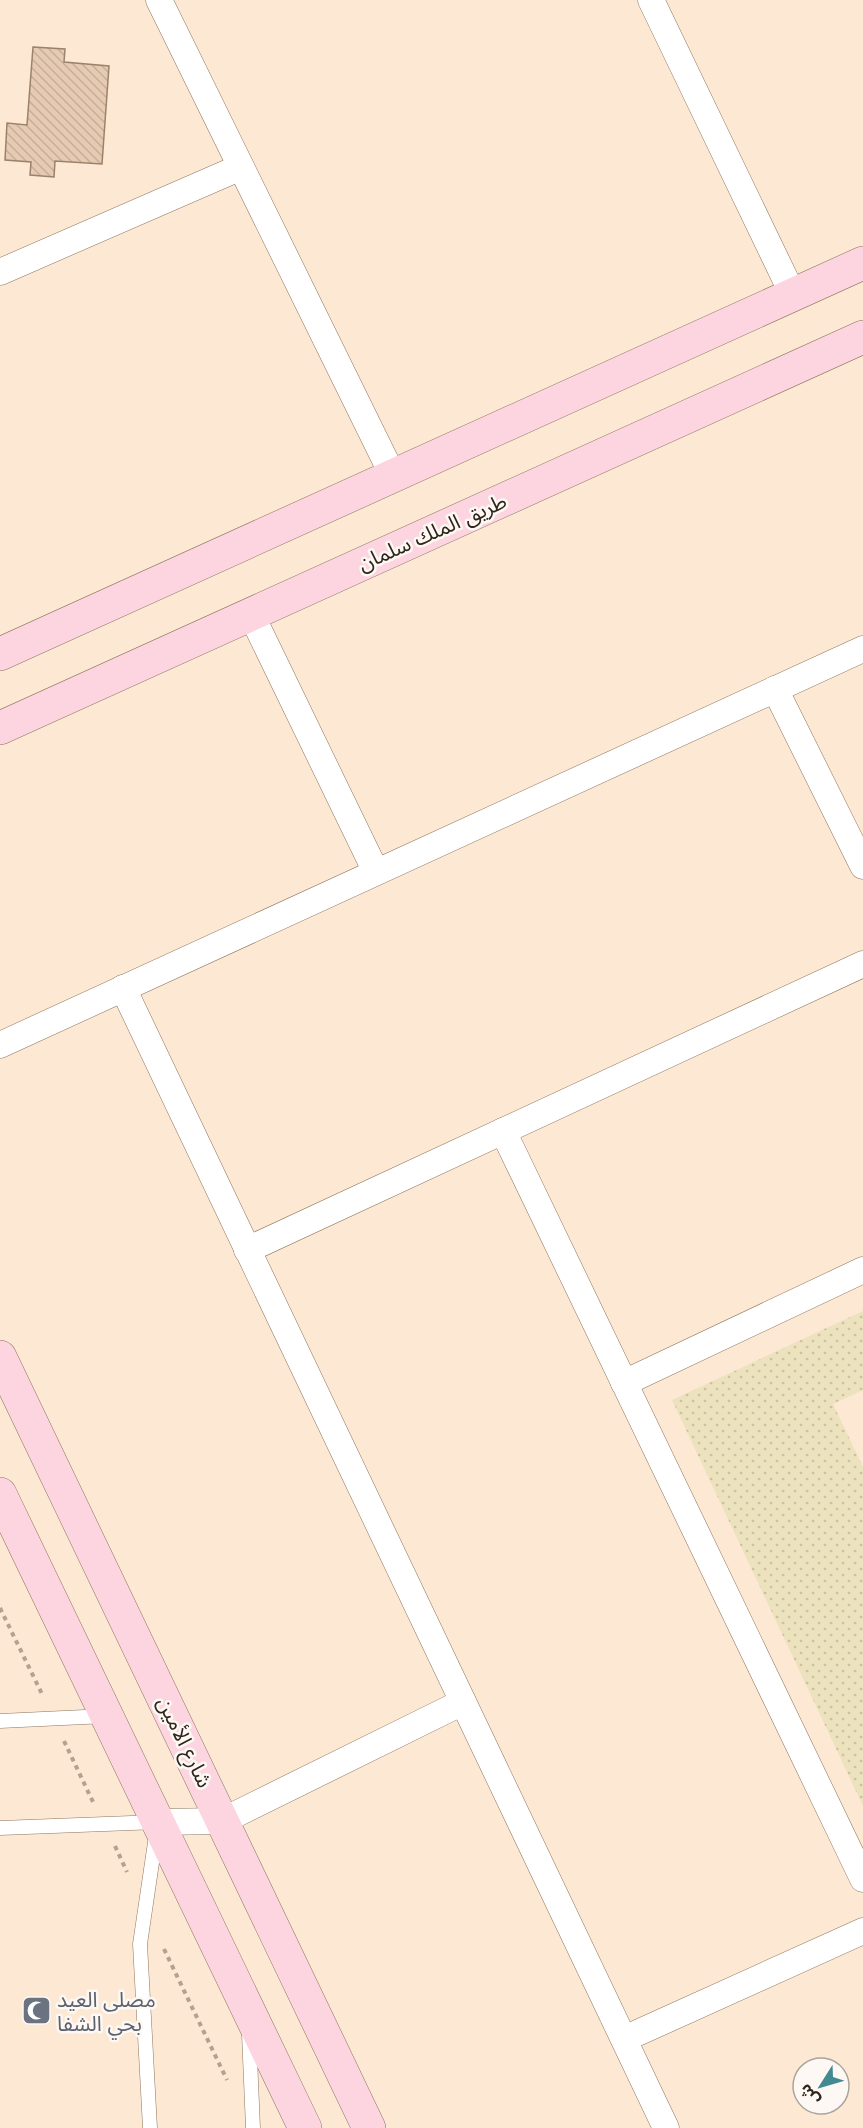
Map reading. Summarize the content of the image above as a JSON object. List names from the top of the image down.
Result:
{
  "streets": {
    "main road": ["طريق الملك سلمان", "شارع الأمين"]
  },
  "places": {
    "mosque": ["مصلى العيد بحي الشفا"]
  },
  "north": "bottom left"
}
